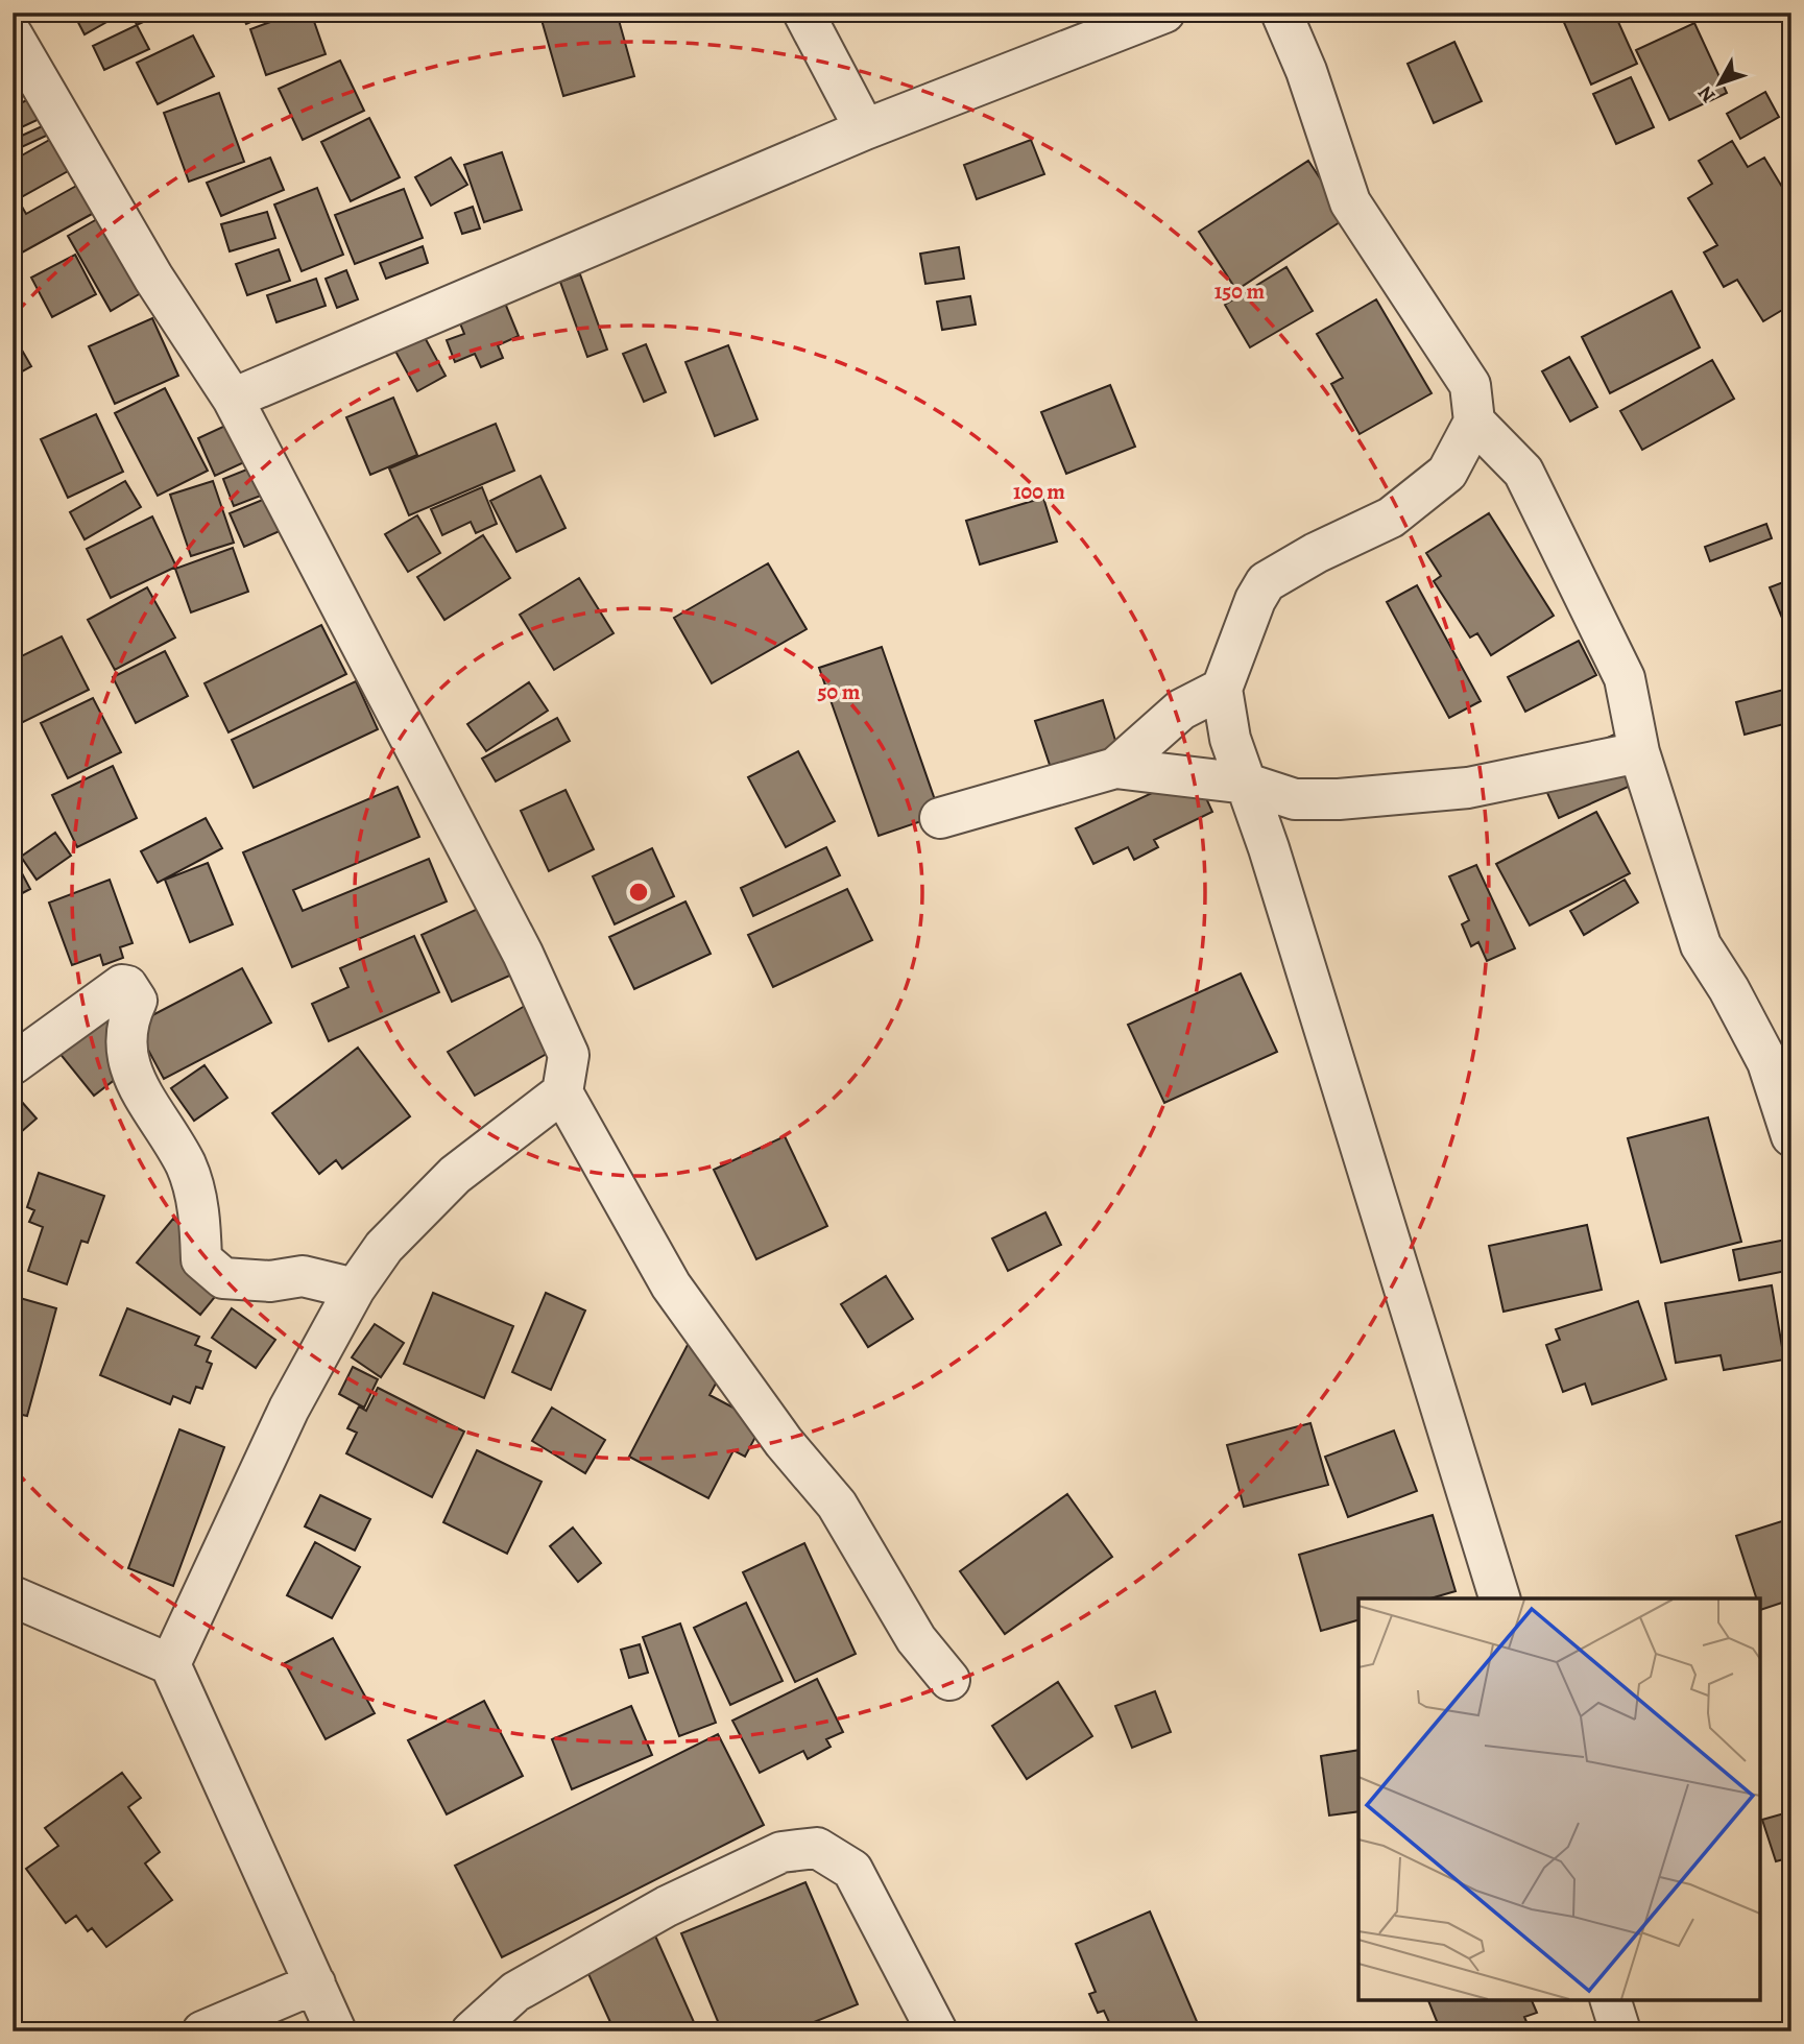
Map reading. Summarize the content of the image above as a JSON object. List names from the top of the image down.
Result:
{
  "north": "bottom left",
  "rings": ["150 m", "100 m", "50 m"]
}
